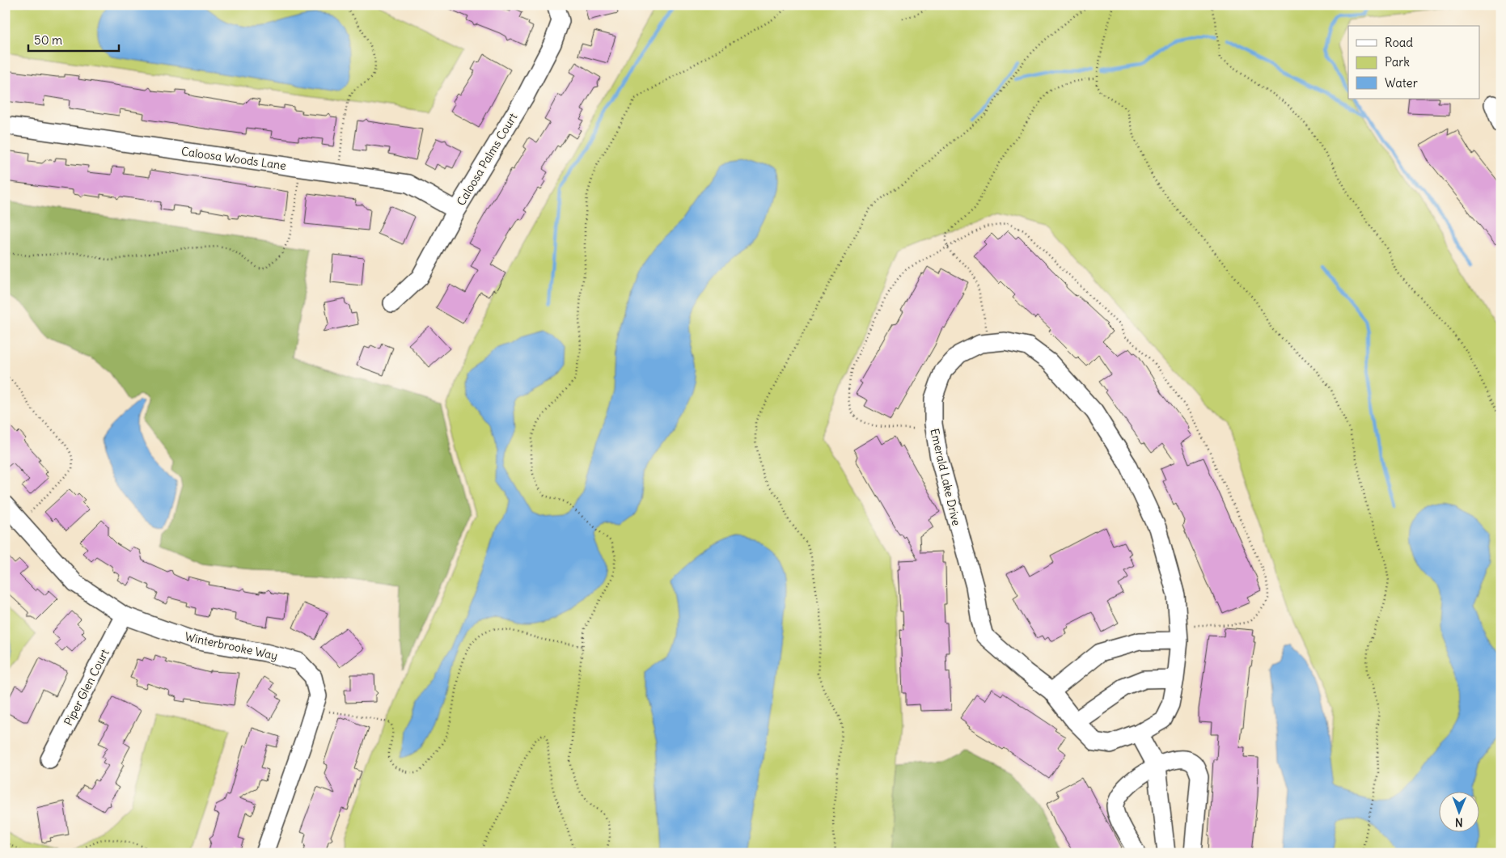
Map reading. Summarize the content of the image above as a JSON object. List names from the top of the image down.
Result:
{
  "streets": {
    "street": [
      "Caloosa Woods Lane",
      "Caloosa Palms Court",
      "Emerald Lake Drive",
      "Winterbrooke Way",
      "Piper Glen Court"
    ]
  },
  "crossings": [
    ["Caloosa Woods Lane", "Caloosa Palms Court"],
    ["Winterbrooke Way", "Piper Glen Court"]
  ],
  "legend": ["Road", "Park", "Water"],
  "scale_bar": "50 m",
  "north": "bottom"
}
